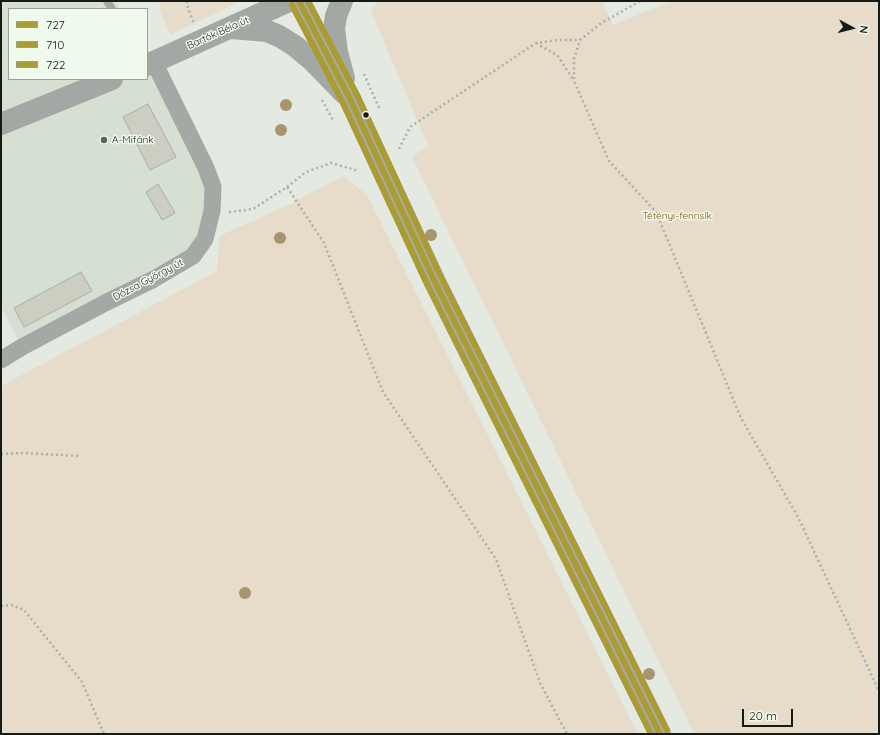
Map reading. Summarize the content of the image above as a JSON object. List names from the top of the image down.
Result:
{
  "streets": {
    "street": ["Bartók Béla út", "Dózsa György út"]
  },
  "crossings": [
    ["Bartók Béla út", "Dózsa György út"]
  ],
  "parks": ["Tétényi-fennsík"],
  "places": ["A-Mifánk"],
  "lines": ["transit line 727", "transit line 722", "transit line 710"],
  "legend": ["727", "710", "722"],
  "scale_bar": "20 m",
  "north": "right"
}
